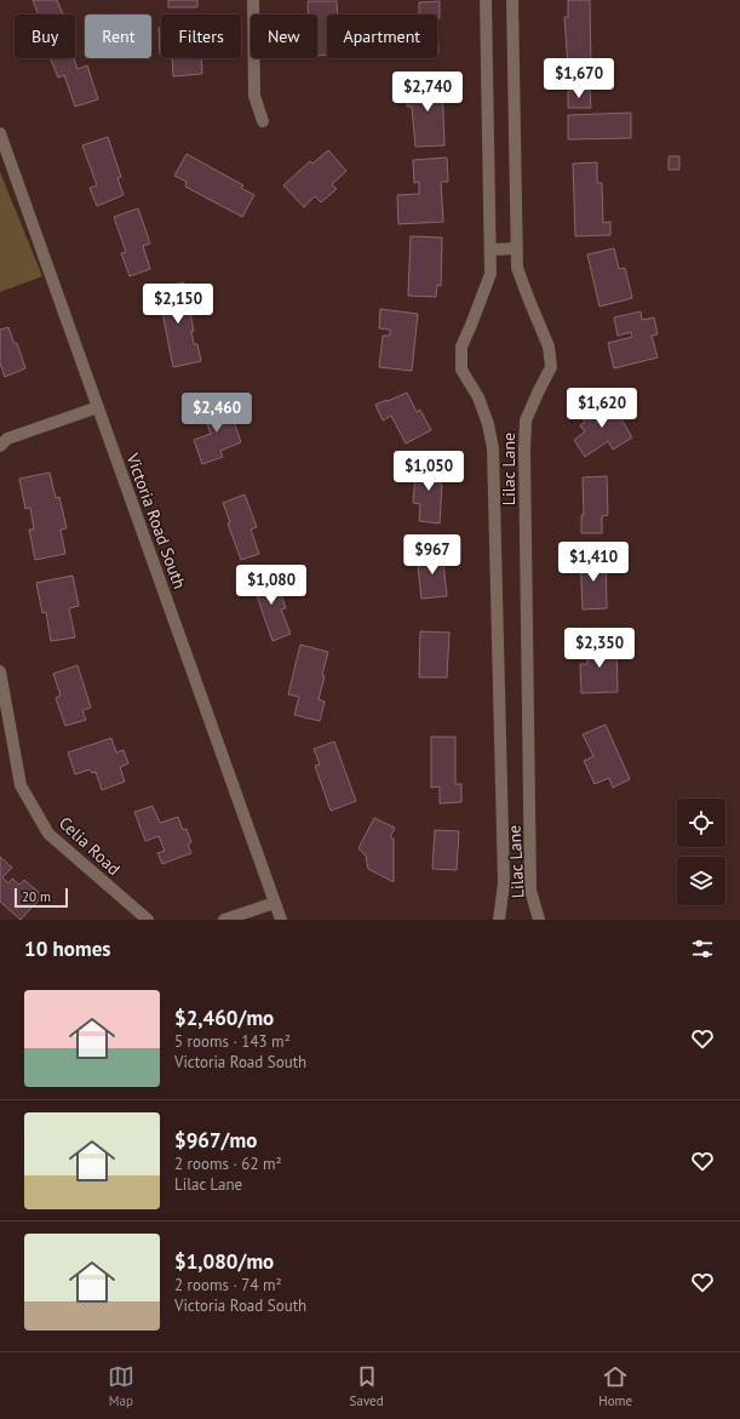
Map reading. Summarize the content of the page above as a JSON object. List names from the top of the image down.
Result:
{
  "streets": {
    "street": ["Lilac Lane", "Victoria Road South", "Celia Road"]
  },
  "scale_bar": "20 m",
  "page": {
    "chip": [
      "Buy",
      "Rent",
      "Filters",
      "New",
      "Apartment"
    ],
    "price": [
      "$1,670",
      "$2,740",
      "$2,150",
      "$1,620",
      "$2,460",
      "$1,050",
      "$967",
      "$1,410",
      "$1,080",
      "$2,350"
    ],
    "scale": "20 m",
    "heading": "10 homes",
    "list": [
      {
        "name": "$2,460/mo",
        "note": "5 rooms · 143 m² · Victoria Road South"
      },
      {
        "name": "$967/mo",
        "note": "2 rooms · 62 m² · Lilac Lane"
      },
      {
        "name": "$1,080/mo",
        "note": "2 rooms · 74 m² · Victoria Road South"
      }
    ],
    "tabs": ["Map", "Saved", "Home"]
  }
}
